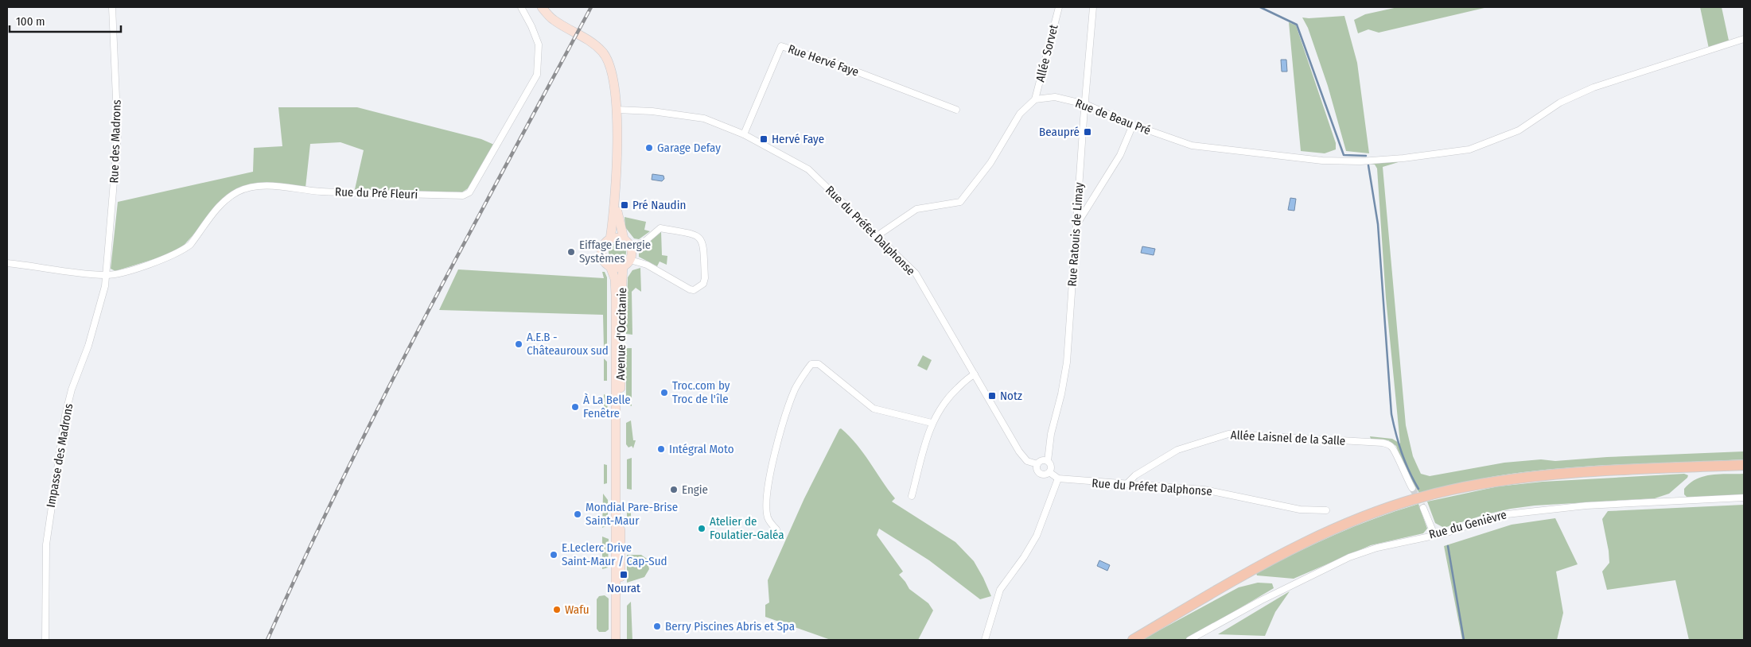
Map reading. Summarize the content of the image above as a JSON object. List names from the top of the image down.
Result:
{
  "streets": {
    "main road": ["Avenue d'Occitanie"],
    "street": [
      "Allée Sorvet",
      "Rue Hervé Faye",
      "Rue de Beau Pré",
      "Rue des Madrons",
      "Rue du Pré Fleuri",
      "Rue du Préfet Dalphonse",
      "Rue Ratouis de Limay",
      "Allée Laisnel de la Salle",
      "Impasse des Madrons",
      "Rue du Genièvre"
    ]
  },
  "crossings": [
    ["Allée Sorvet", "Rue de Beau Pré"],
    ["Rue Hervé Faye", "Rue du Préfet Dalphonse"],
    ["Rue de Beau Pré", "Rue Ratouis de Limay"],
    ["Rue des Madrons", "Rue du Pré Fleuri"],
    ["Rue des Madrons", "Impasse des Madrons"],
    ["Rue du Pré Fleuri", "Impasse des Madrons"],
    ["Rue du Préfet Dalphonse", "Rue Ratouis de Limay"],
    ["Rue du Préfet Dalphonse", "Avenue d'Occitanie"],
    ["Rue du Préfet Dalphonse", "Allée Laisnel de la Salle"]
  ],
  "places": {
    "transit": [
      "Beaupré",
      "Hervé Faye",
      "Pré Naudin",
      "Notz",
      "Nourat"
    ],
    "other": [
      "Garage Defay",
      "Eiffage Énergie Systèmes",
      "A.E.B - Châteauroux sud",
      "Troc.com by Troc de l'île",
      "À La Belle Fenêtre",
      "Intégral Moto",
      "Engie",
      "Mondial Pare-Brise Saint-Maur",
      "Atelier de Foulatier-Galéa",
      "E.Leclerc Drive Saint-Maur / Cap-Sud",
      "Wafu",
      "Berry Piscines Abris et Spa"
    ]
  },
  "scale_bar": "100 m"
}
